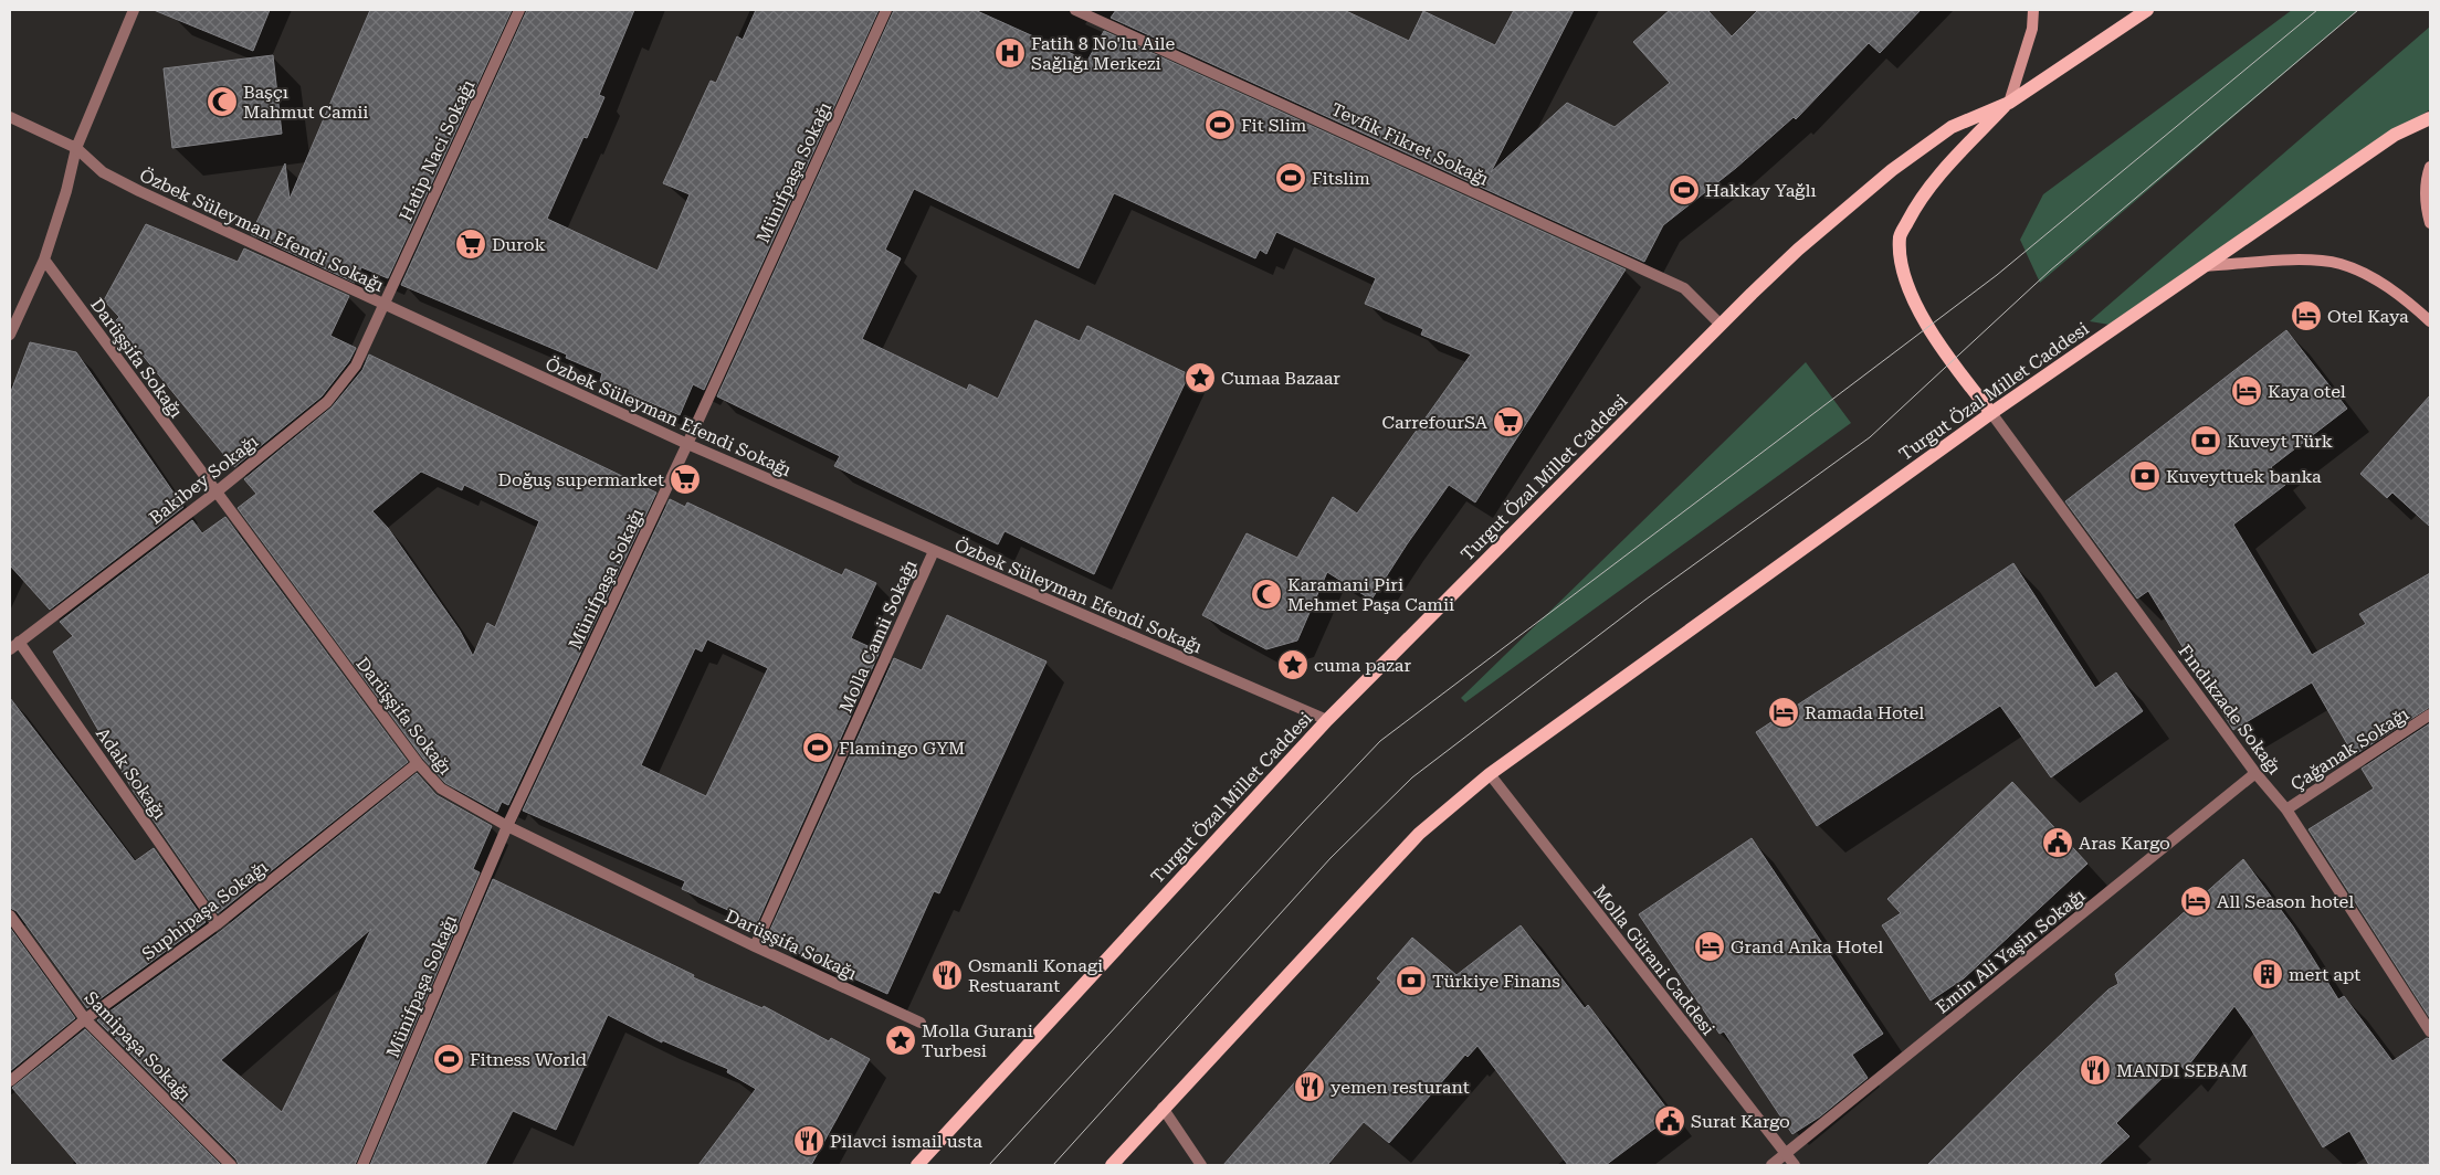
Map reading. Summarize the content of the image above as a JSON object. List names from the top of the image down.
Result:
{
  "streets": {
    "main road": ["Turgut Özal Millet Caddesi"],
    "street": [
      "Tevfik Fikret Sokağı",
      "Hatip Naci Sokağı",
      "Münifpaşa Sokağı",
      "Özbek Süleyman Efendi Sokağı",
      "Darüşşifa Sokağı",
      "Bakibey Sokağı",
      "Molla Camii Sokağı",
      "Fındıkzade Sokağı",
      "Çağanak Sokağı",
      "Adak Sokağı",
      "Suphipaşa Sokağı",
      "Emin Ali Yaşin Sokağı",
      "Molla Gürani Caddesi",
      "Samipaşa Sokağı"
    ]
  },
  "crossings": [
    ["Tevfik Fikret Sokağı", "Turgut Özal Millet Caddesi"],
    ["Hatip Naci Sokağı", "Özbek Süleyman Efendi Sokağı"],
    ["Hatip Naci Sokağı", "Bakibey Sokağı"],
    ["Münifpaşa Sokağı", "Özbek Süleyman Efendi Sokağı"],
    ["Münifpaşa Sokağı", "Darüşşifa Sokağı"],
    ["Özbek Süleyman Efendi Sokağı", "Turgut Özal Millet Caddesi"],
    ["Özbek Süleyman Efendi Sokağı", "Bakibey Sokağı"],
    ["Özbek Süleyman Efendi Sokağı", "Molla Camii Sokağı"],
    ["Darüşşifa Sokağı", "Bakibey Sokağı"],
    ["Darüşşifa Sokağı", "Molla Camii Sokağı"],
    ["Darüşşifa Sokağı", "Suphipaşa Sokağı"],
    ["Turgut Özal Millet Caddesi", "Fındıkzade Sokağı"],
    ["Turgut Özal Millet Caddesi", "Molla Gürani Caddesi"],
    ["Bakibey Sokağı", "Adak Sokağı"],
    ["Fındıkzade Sokağı", "Çağanak Sokağı"],
    ["Fındıkzade Sokağı", "Emin Ali Yaşin Sokağı"],
    ["Adak Sokağı", "Suphipaşa Sokağı"],
    ["Suphipaşa Sokağı", "Samipaşa Sokağı"],
    ["Emin Ali Yaşin Sokağı", "Molla Gürani Caddesi"]
  ],
  "places": {
    "hospital": ["Fatih 8 No'lu Aile Sağlığı Merkezi"],
    "mosque": ["Başçı Mahmut Camii", "Karamani Piri Mehmet Paşa Camii"],
    "sports": [
      "Fit Slim",
      "Fitslim",
      "Hakkay Yağlı",
      "Flamingo GYM",
      "Fitness World"
    ],
    "supermarket": ["Durok", "CarrefourSA", "Doğuş supermarket"],
    "hotel": [
      "Otel Kaya",
      "Kaya otel",
      "Ramada Hotel",
      "All Season hotel",
      "Grand Anka Hotel"
    ],
    "place": ["Cumaa Bazaar", "cuma pazar", "Molla Gurani Turbesi"],
    "bank": ["Kuveyt Türk", "Kuveyttuek banka", "Türkiye Finans"],
    "public building": ["Aras Kargo", "Surat Kargo"],
    "building": ["mert apt"],
    "restaurant": [
      "Osmanli Konagi Restuarant",
      "MANDI SEBAM",
      "yemen resturant",
      "Pilavci ismail usta"
    ]
  }
}
